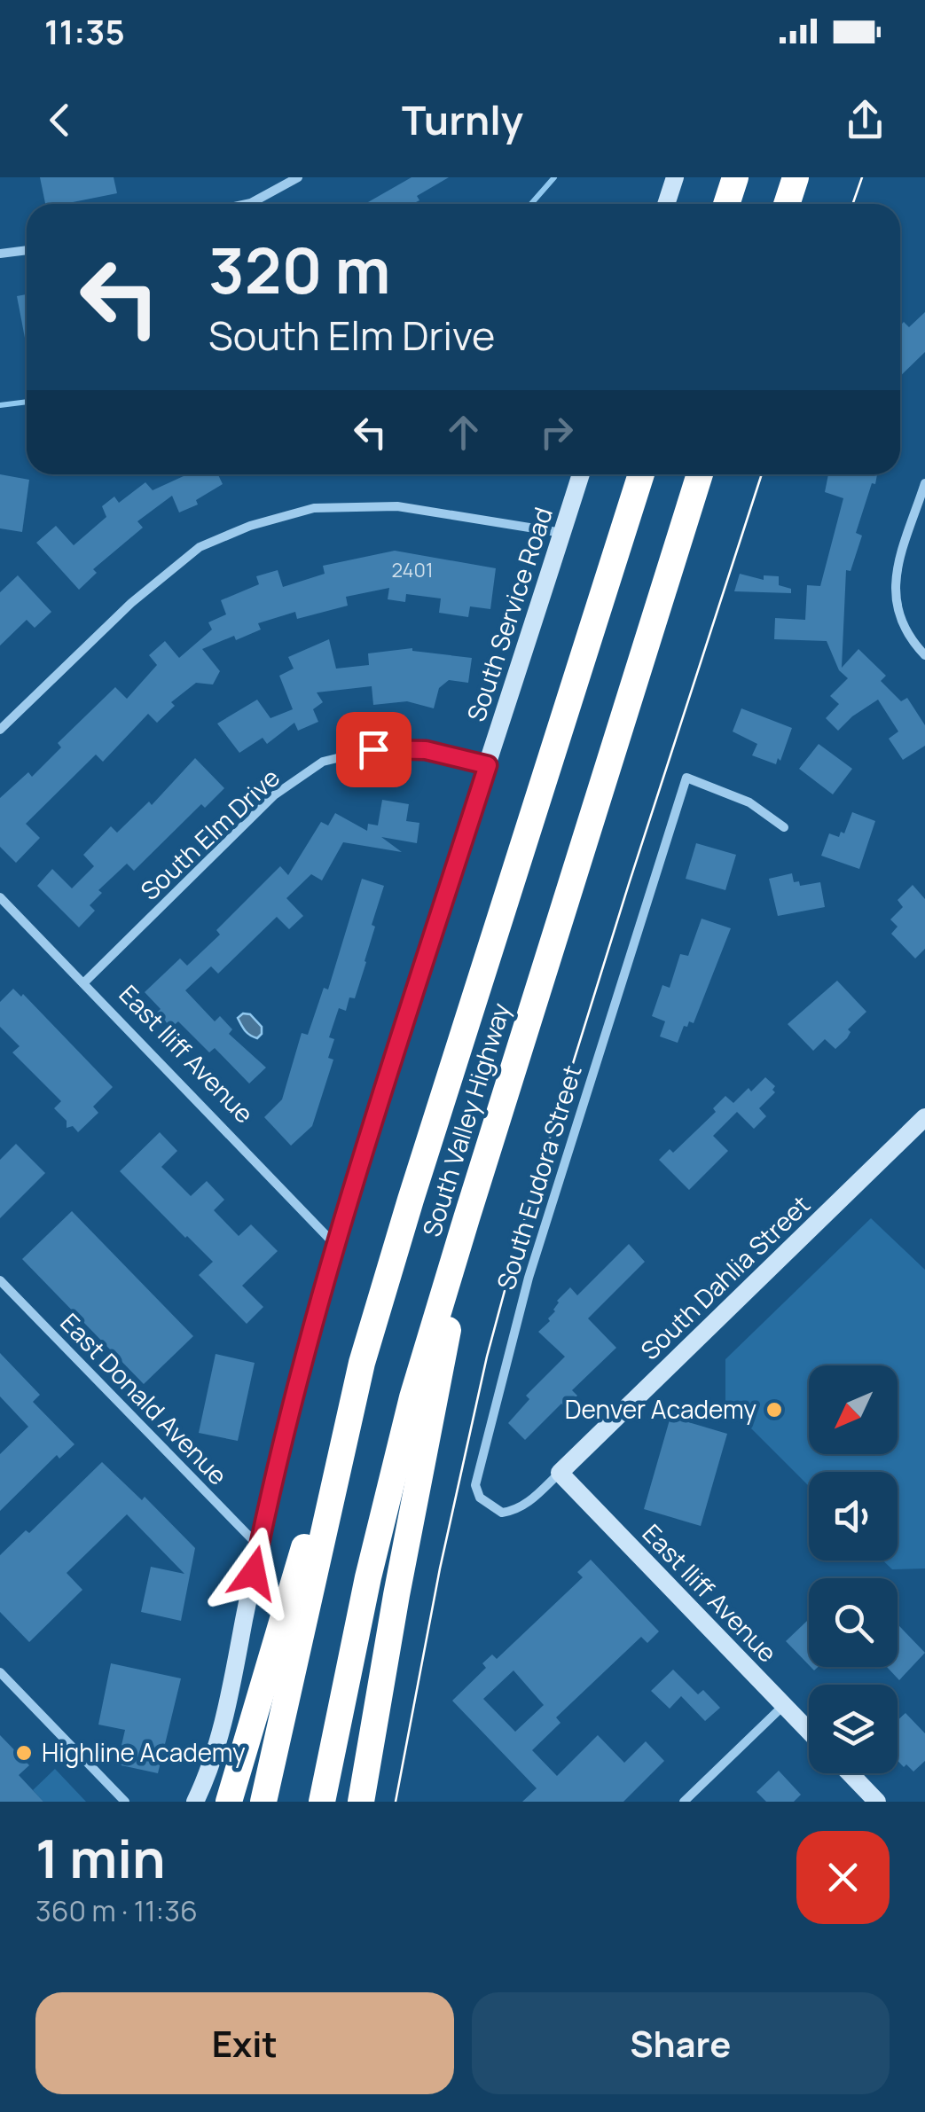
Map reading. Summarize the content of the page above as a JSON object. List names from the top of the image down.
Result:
{
  "streets": {
    "highway": ["South Valley Highway"],
    "street": [
      "South Service Road",
      "South Elm Drive",
      "East Iliff Avenue",
      "South Eudora Street",
      "South Dahlia Street",
      "East Donald Avenue"
    ]
  },
  "crossings": [
    ["South Service Road", "South Elm Drive"],
    ["South Service Road", "East Iliff Avenue"],
    ["South Service Road", "East Donald Avenue"],
    ["South Elm Drive", "East Iliff Avenue"],
    ["East Iliff Avenue", "South Eudora Street"],
    ["East Iliff Avenue", "South Dahlia Street"],
    ["South Eudora Street", "South Dahlia Street"]
  ],
  "places": ["Denver Academy", "Highline Academy"],
  "house_numbers": ["2401"],
  "north": "bottom left",
  "page": {
    "status": "11:35",
    "header": "Turnly",
    "turn": ["320 m", "South Elm Drive"],
    "heading": ["1 min", "360 m · 11:36"],
    "buttons": ["Exit", "Share"]
  }
}
